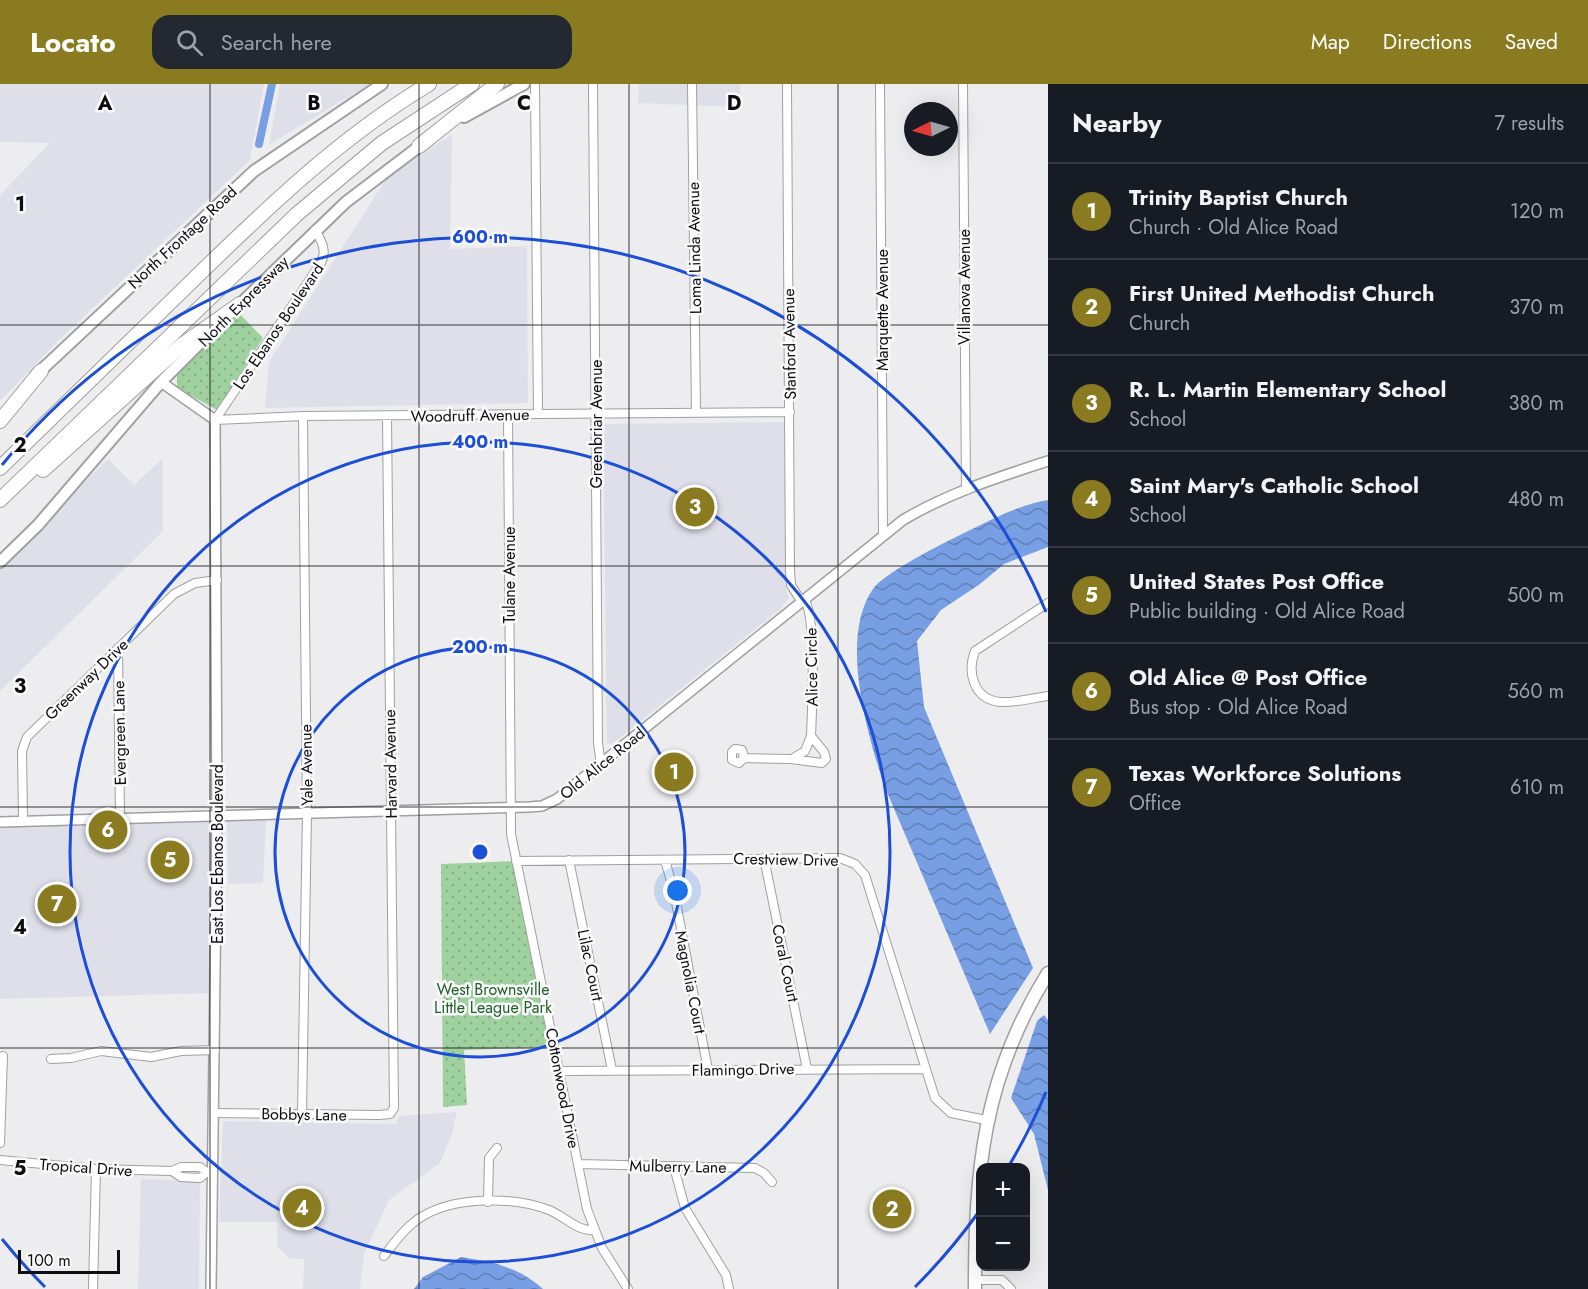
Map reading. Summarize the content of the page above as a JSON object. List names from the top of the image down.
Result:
{
  "streets": {
    "highway": ["North Expressway"],
    "main road": ["North Frontage Road"],
    "street": [
      "Loma Linda Avenue",
      "Villanova Avenue",
      "Marquette Avenue",
      "Los Ebanos Boulevard",
      "Stanford Avenue",
      "Woodruff Avenue",
      "Greenbriar Avenue",
      "Tulane Avenue",
      "Alice Circle",
      "Greenway Drive",
      "Evergreen Lane",
      "Old Alice Road",
      "Harvard Avenue",
      "Yale Avenue",
      "East Los Ebanos Boulevard",
      "Crestview Drive",
      "Coral Court",
      "Lilac Court",
      "Magnolia Court",
      "Flamingo Drive",
      "Cottonwood Drive",
      "Bobbys Lane",
      "Mulberry Lane",
      "Tropical Drive"
    ]
  },
  "crossings": [
    ["Loma Linda Avenue", "Woodruff Avenue"],
    ["Villanova Avenue", "Old Alice Road"],
    ["North Expressway", "Los Ebanos Boulevard"],
    ["Marquette Avenue", "Old Alice Road"],
    ["Los Ebanos Boulevard", "Woodruff Avenue"],
    ["Los Ebanos Boulevard", "East Los Ebanos Boulevard"],
    ["Stanford Avenue", "Woodruff Avenue"],
    ["Stanford Avenue", "Alice Circle"],
    ["Stanford Avenue", "Old Alice Road"],
    ["Woodruff Avenue", "Greenbriar Avenue"],
    ["Woodruff Avenue", "Tulane Avenue"],
    ["Woodruff Avenue", "Harvard Avenue"],
    ["Woodruff Avenue", "Yale Avenue"],
    ["Woodruff Avenue", "East Los Ebanos Boulevard"],
    ["Greenbriar Avenue", "Old Alice Road"],
    ["Tulane Avenue", "Old Alice Road"],
    ["Tulane Avenue", "Cottonwood Drive"],
    ["Alice Circle", "Old Alice Road"],
    ["Greenway Drive", "Evergreen Lane"],
    ["Greenway Drive", "Old Alice Road"],
    ["Greenway Drive", "East Los Ebanos Boulevard"],
    ["Evergreen Lane", "Old Alice Road"],
    ["Old Alice Road", "Harvard Avenue"],
    ["Old Alice Road", "Yale Avenue"],
    ["Old Alice Road", "East Los Ebanos Boulevard"],
    ["Old Alice Road", "Cottonwood Drive"],
    ["Harvard Avenue", "Bobbys Lane"],
    ["Yale Avenue", "Bobbys Lane"],
    ["East Los Ebanos Boulevard", "Bobbys Lane"],
    ["East Los Ebanos Boulevard", "Tropical Drive"],
    ["Crestview Drive", "Coral Court"],
    ["Crestview Drive", "Lilac Court"],
    ["Crestview Drive", "Magnolia Court"],
    ["Crestview Drive", "Flamingo Drive"],
    ["Crestview Drive", "Cottonwood Drive"],
    ["Coral Court", "Flamingo Drive"],
    ["Lilac Court", "Flamingo Drive"],
    ["Magnolia Court", "Flamingo Drive"],
    ["Flamingo Drive", "Cottonwood Drive"],
    ["Cottonwood Drive", "Mulberry Lane"]
  ],
  "parks": ["West Brownsville Little League Park"],
  "scale_bar": "100 m",
  "north": "left",
  "page": {
    "header": "Locato",
    "search": "Search here",
    "nav": ["Map", "Directions", "Saved"],
    "heading": ["Nearby", "7 results"],
    "list": [
      {
        "mark": "1",
        "name": "Trinity Baptist Church",
        "note": "Church · Old Alice Road",
        "value": "120 m"
      },
      {
        "mark": "2",
        "name": "First United Methodist Church",
        "note": "Church",
        "value": "370 m"
      },
      {
        "mark": "3",
        "name": "R. L. Martin Elementary School",
        "note": "School",
        "value": "380 m"
      },
      {
        "mark": "4",
        "name": "Saint Mary's Catholic School",
        "note": "School",
        "value": "480 m"
      },
      {
        "mark": "5",
        "name": "United States Post Office",
        "note": "Public building · Old Alice Road",
        "value": "500 m"
      },
      {
        "mark": "6",
        "name": "Old Alice @ Post Office",
        "note": "Bus stop · Old Alice Road",
        "value": "560 m"
      },
      {
        "mark": "7",
        "name": "Texas Workforce Solutions",
        "note": "Office",
        "value": "610 m"
      }
    ],
    "pins": [
      "3",
      "1",
      "6",
      "5",
      "7",
      "4",
      "2"
    ],
    "map_buttons": ["+", "−"],
    "scale": "100 m"
  },
  "grid": {
    "columns": [
      "A",
      "B",
      "C",
      "D"
    ],
    "rows": [
      "1",
      "2",
      "3",
      "4",
      "5"
    ]
  },
  "rings": ["600 m", "400 m", "200 m"]
}
